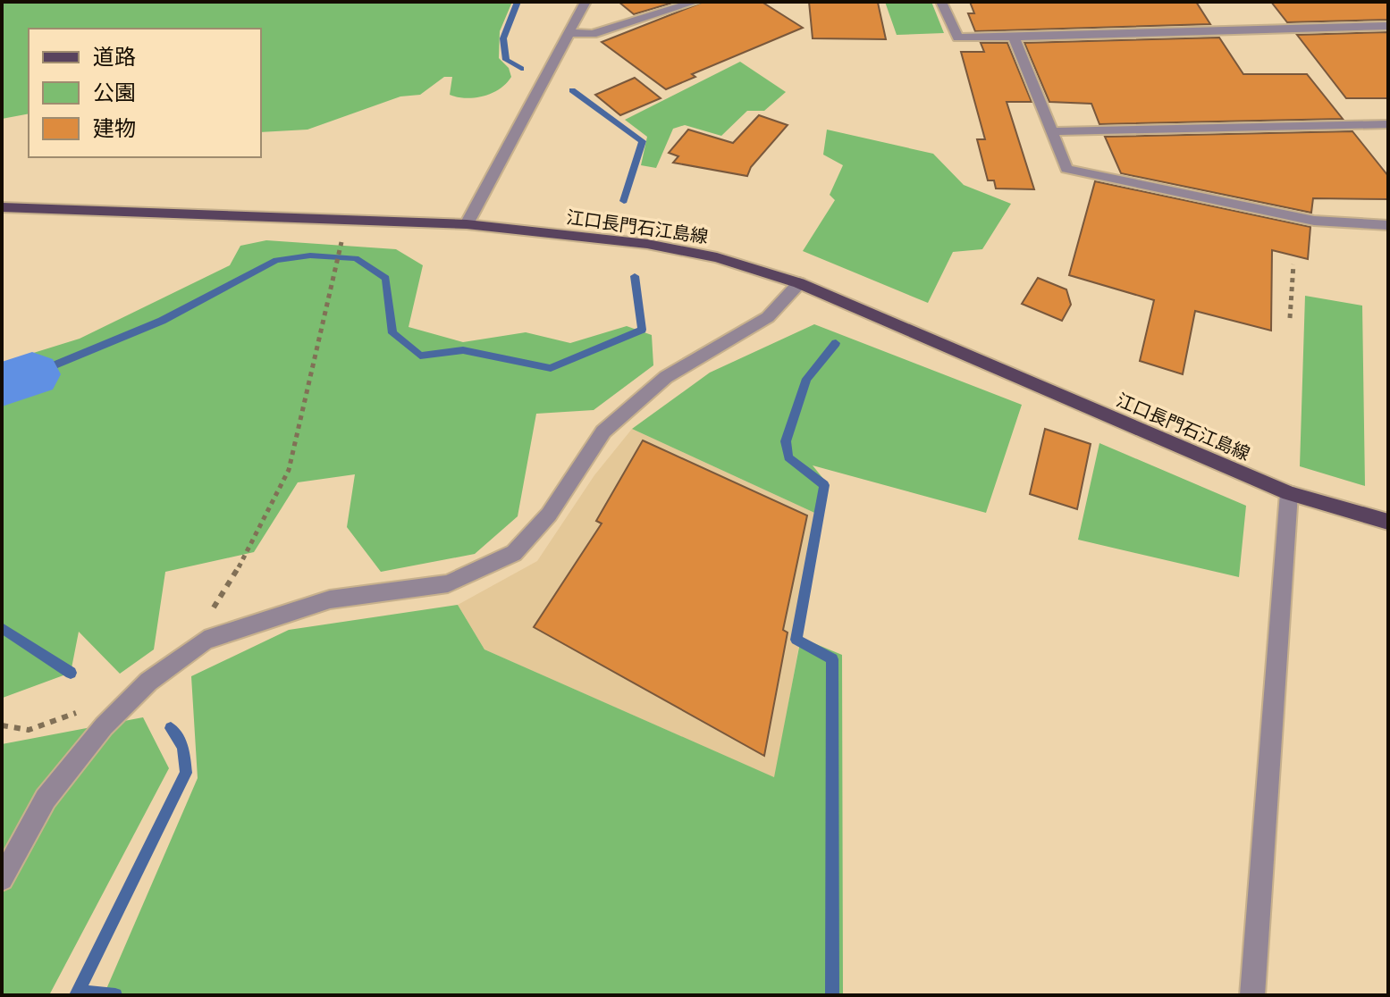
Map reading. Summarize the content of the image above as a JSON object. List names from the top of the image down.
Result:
{
  "streets": {
    "main road": ["江口長門石江島線"]
  },
  "legend": ["道路", "公園", "建物"]
}
